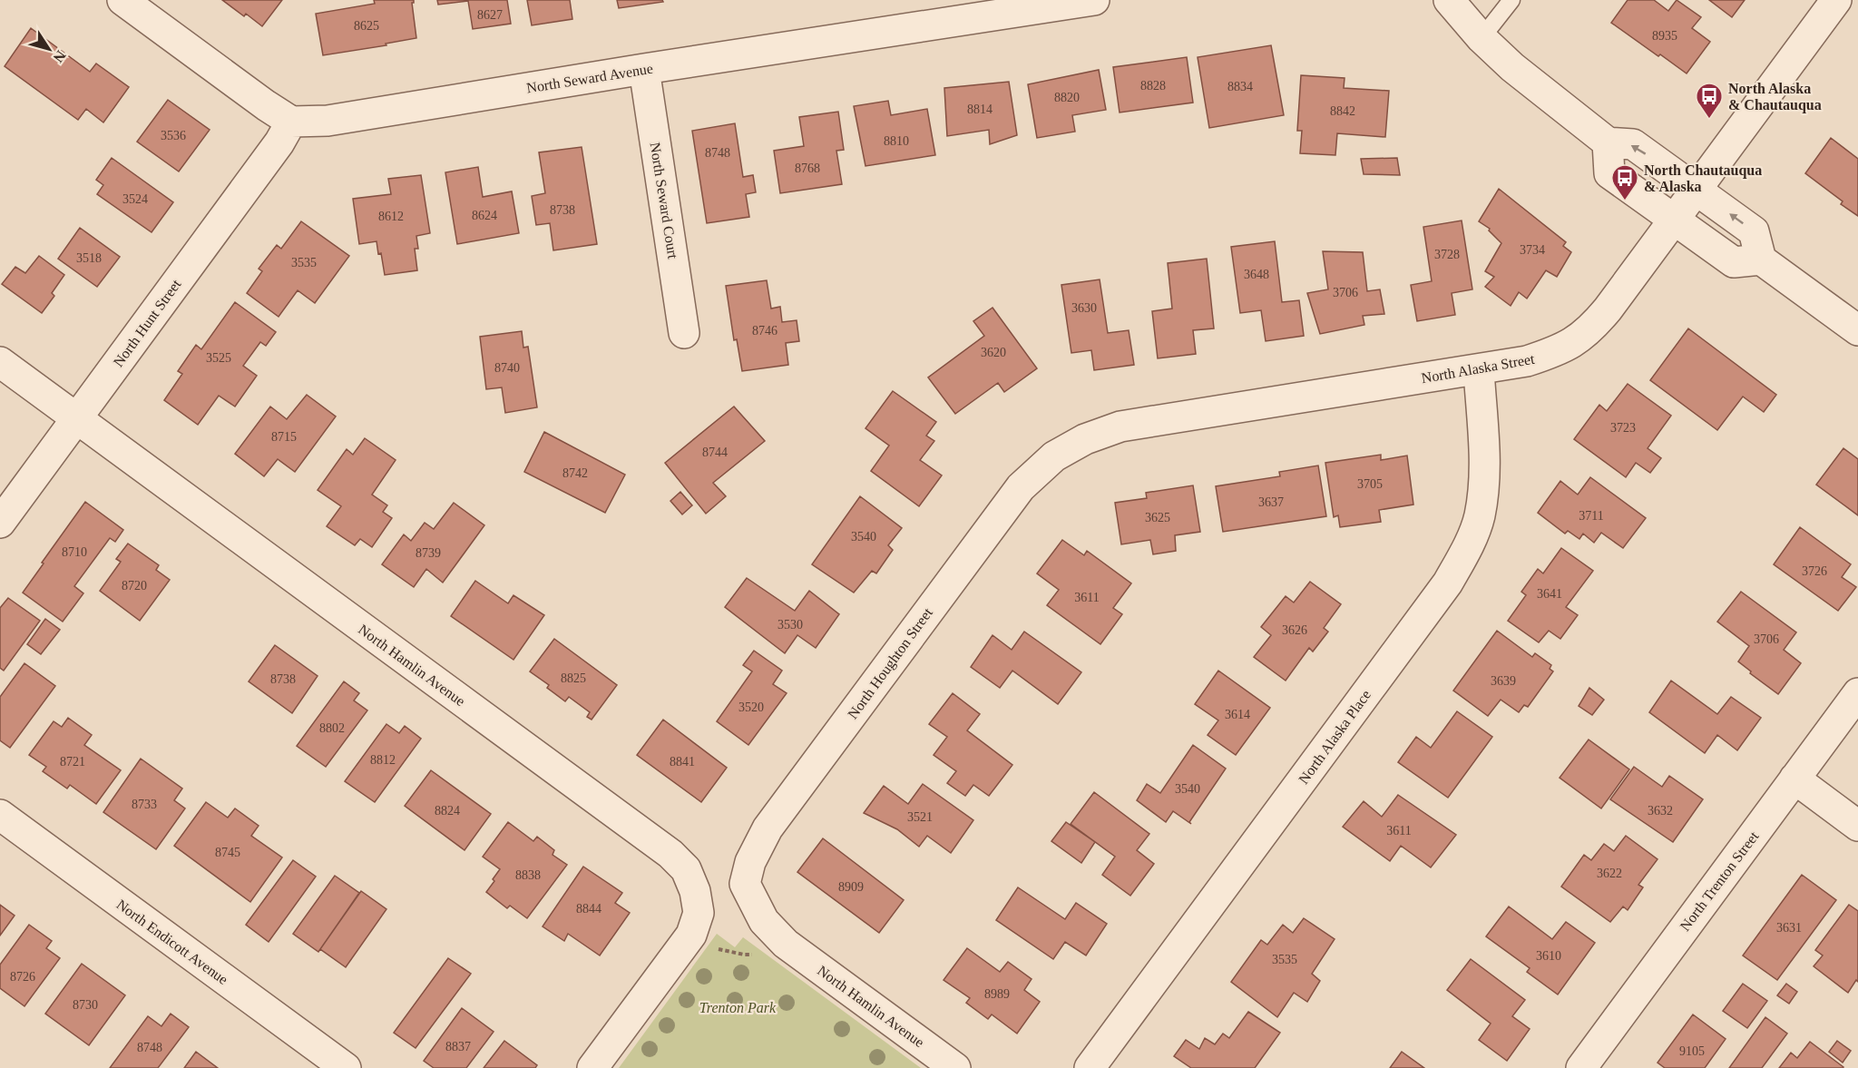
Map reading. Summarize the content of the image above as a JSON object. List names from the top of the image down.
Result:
{
  "streets": {
    "street": [
      "North Seward Avenue",
      "North Seward Court",
      "North Hunt Street",
      "North Alaska Street",
      "North Houghton Street",
      "North Hamlin Avenue",
      "North Alaska Place",
      "North Trenton Street",
      "North Endicott Avenue"
    ]
  },
  "crossings": [
    ["North Seward Avenue", "North Seward Court"],
    ["North Seward Avenue", "North Hunt Street"],
    ["North Hunt Street", "North Hamlin Avenue"],
    ["North Alaska Street", "North Houghton Street"],
    ["North Alaska Street", "North Alaska Place"],
    ["North Houghton Street", "North Hamlin Avenue"]
  ],
  "parks": ["Trenton Park"],
  "places": {
    "bus stop": ["North Alaska & Chautauqua", "North Chautauqua & Alaska"]
  },
  "house_numbers": [
    "8627",
    "8625",
    "8935",
    "8828",
    "8834",
    "8820",
    "8814",
    "8842",
    "3536",
    "8810",
    "8748",
    "8768",
    "3524",
    "8738",
    "8624",
    "8612",
    "3734",
    "3728",
    "3518",
    "3535",
    "3648",
    "3706",
    "3630",
    "8746",
    "3620",
    "3525",
    "8740",
    "3723",
    "8715",
    "8744",
    "8742",
    "3705",
    "3637",
    "3711",
    "3625",
    "3540",
    "8710",
    "8739",
    "3726",
    "8720",
    "3641",
    "3611",
    "3530",
    "3626",
    "3706",
    "8825",
    "8738",
    "3639",
    "3520",
    "3614",
    "8802",
    "8812",
    "8721",
    "8841",
    "3540",
    "8733",
    "8824",
    "3632",
    "3521",
    "3611",
    "8745",
    "3622",
    "8838",
    "8909",
    "8844",
    "3631",
    "3610",
    "3535",
    "8726",
    "8989",
    "8730",
    "8837",
    "8748",
    "9105"
  ],
  "north": "bottom right"
}
